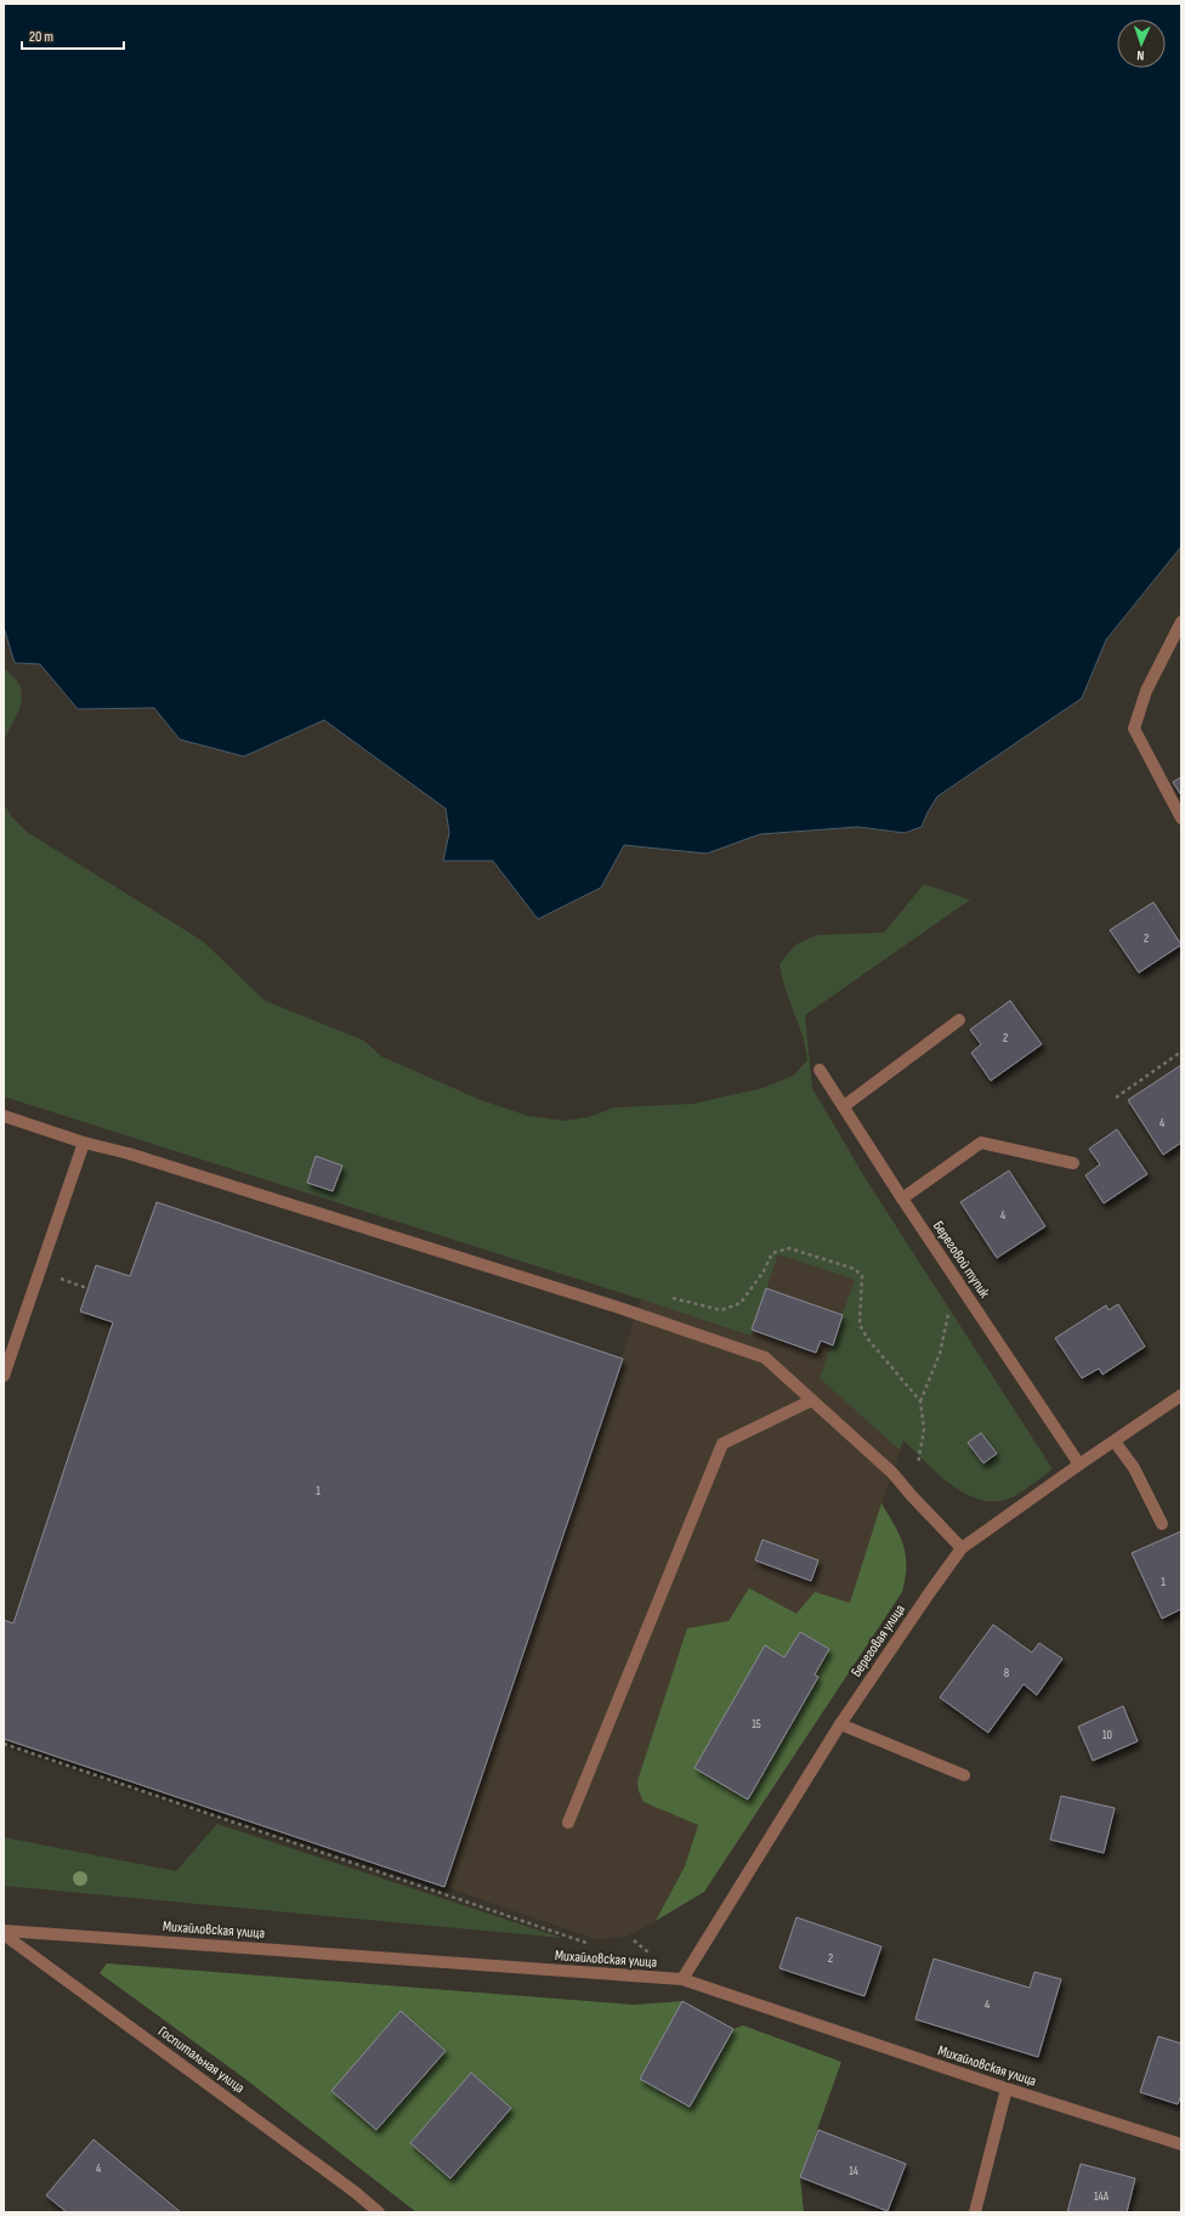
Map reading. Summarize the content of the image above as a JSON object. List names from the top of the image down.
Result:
{
  "streets": {
    "street": [
      "Береговой тупик",
      "Береговая улица",
      "Михайловская улица",
      "Госпитальная улица"
    ]
  },
  "crossings": [
    ["Береговой тупик", "Береговая улица"],
    ["Береговая улица", "Михайловская улица"],
    ["Михайловская улица", "Госпитальная улица"]
  ],
  "house_numbers": [
    "2",
    "2",
    "4",
    "4",
    "1",
    "1",
    "8",
    "15",
    "10",
    "2",
    "4",
    "4",
    "14",
    "14А"
  ],
  "scale_bar": "20 m",
  "north": "bottom"
}
